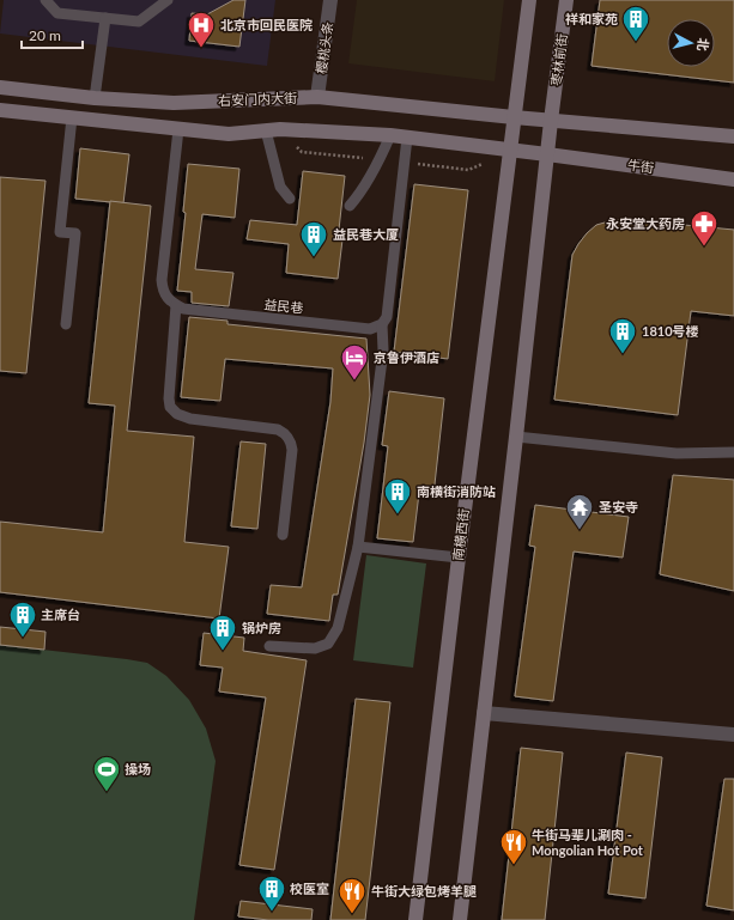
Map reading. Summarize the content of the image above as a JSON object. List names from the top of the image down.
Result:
{
  "streets": {
    "main road": [
      "枣林前街",
      "右安门内大街",
      "牛街",
      "南横西街"
    ],
    "street": ["樱桃头条"],
    "lane": ["益民巷"]
  },
  "crossings": [
    ["樱桃头条", "右安门内大街"],
    ["枣林前街", "右安门内大街"],
    ["枣林前街", "牛街"],
    ["右安门内大街", "南横西街"],
    ["牛街", "南横西街"]
  ],
  "places": {
    "building": [
      "祥和家苑",
      "益民巷大厦",
      "1810号楼",
      "南横街消防站",
      "主席台",
      "锅炉房",
      "校医室"
    ],
    "hospital": ["北京市回民医院"],
    "pharmacy": ["永安堂大药房"],
    "hotel": ["京鲁伊酒店"],
    "temple": ["圣安寺"],
    "sports": ["操场"],
    "restaurant": ["牛街马辈儿涮肉 - Mongolian Hot Pot", "牛街大绿包烤羊腿"]
  },
  "scale_bar": "20 m",
  "north": "right"
}
